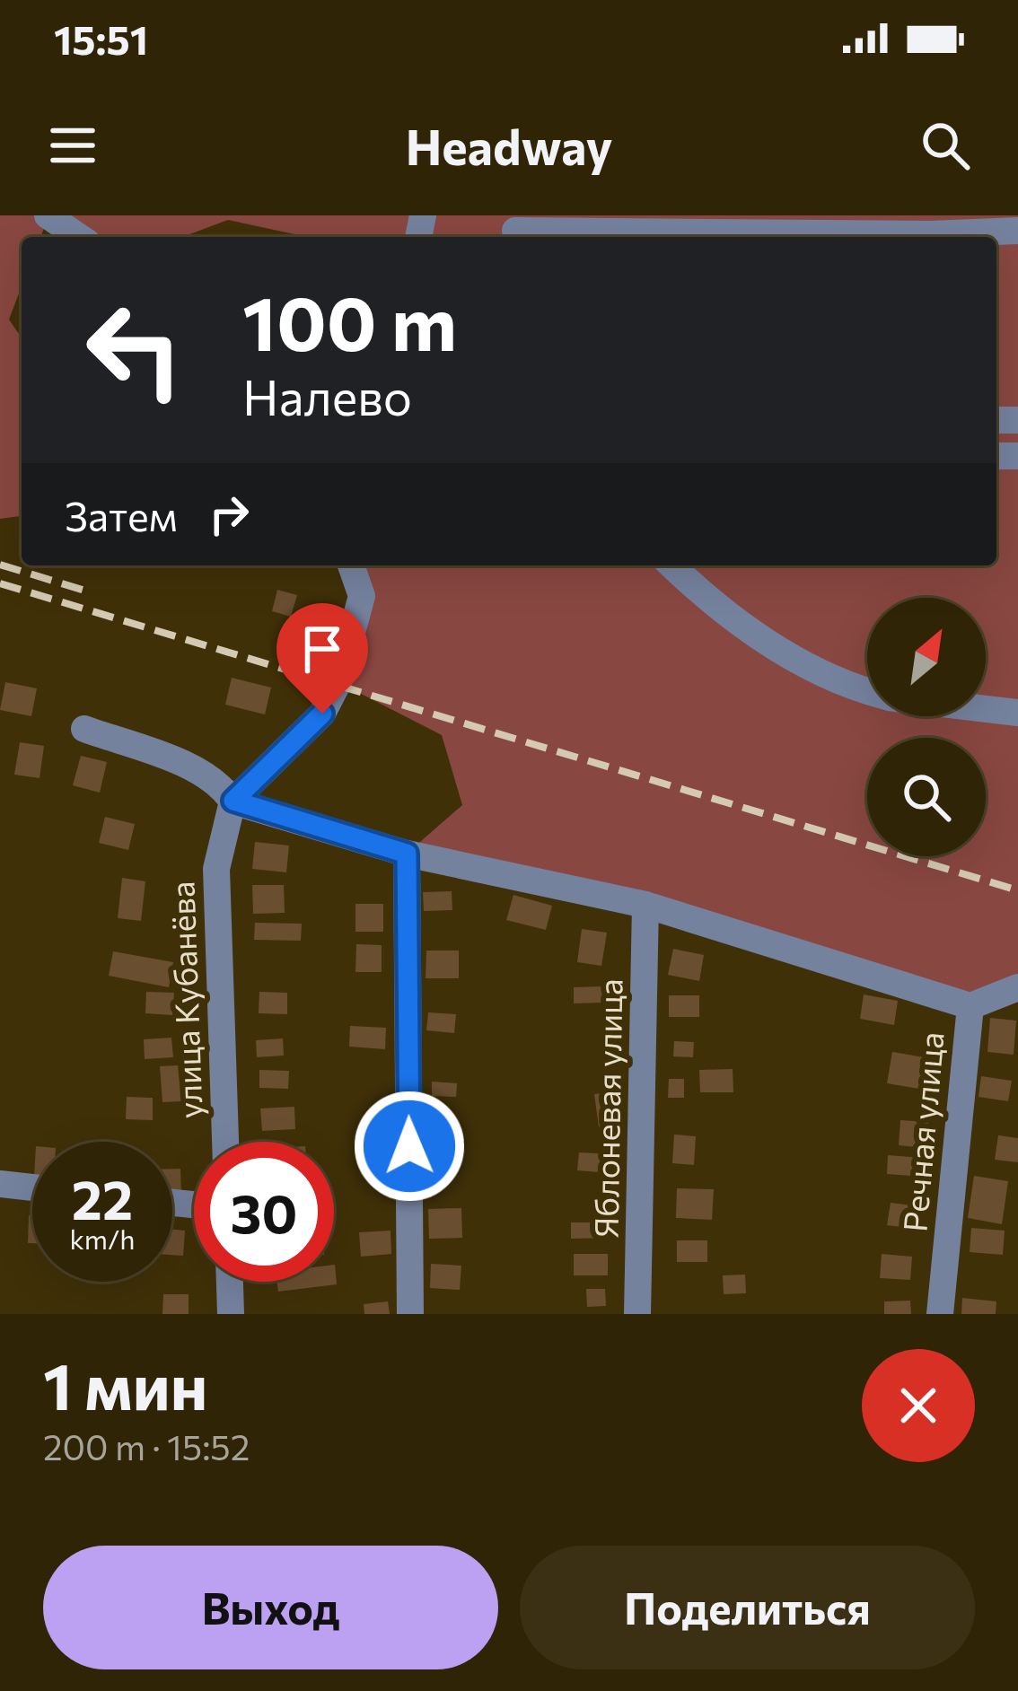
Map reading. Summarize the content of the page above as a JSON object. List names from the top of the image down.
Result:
{
  "streets": {
    "street": ["улица Кубанёва", "Яблоневая улица", "Речная улица"]
  },
  "north": "top right",
  "page": {
    "status": "15:51",
    "header": "Headway",
    "turn": ["100 m", "Налево"],
    "then": "Затем",
    "speed": "22 km/h",
    "limit": "30",
    "heading": ["1 мин", "200 m · 15:52"],
    "buttons": ["Выход", "Поделиться"]
  }
}
